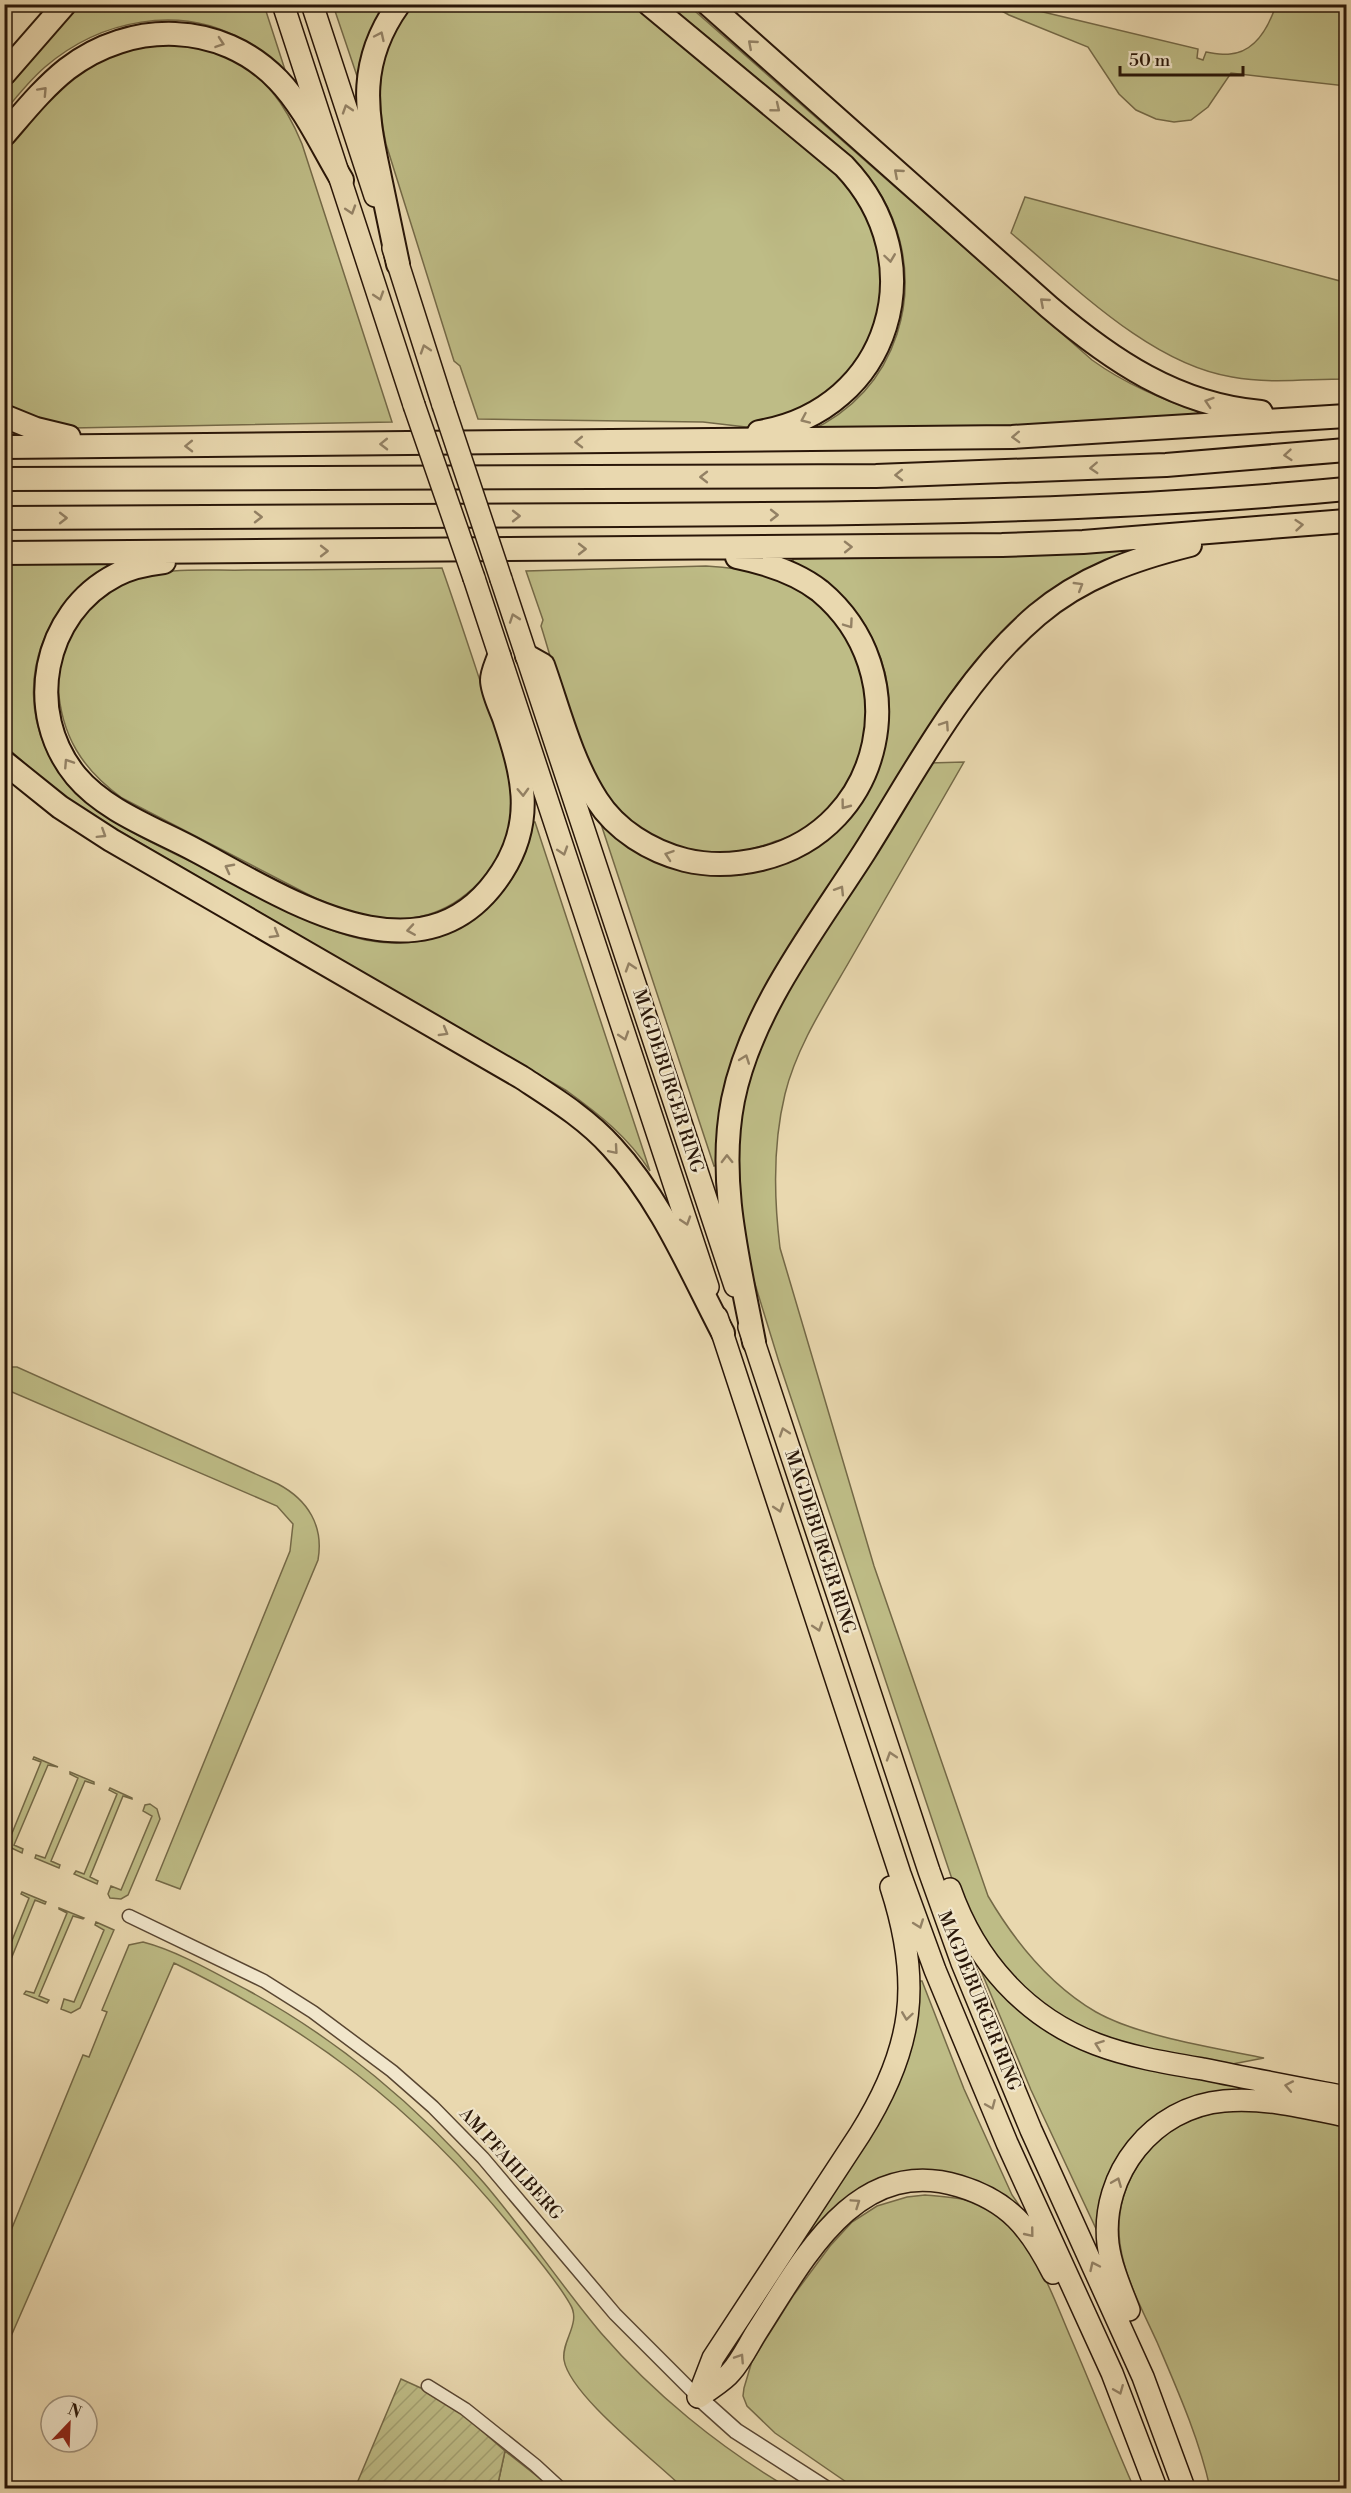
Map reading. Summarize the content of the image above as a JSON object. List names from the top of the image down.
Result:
{
  "streets": {
    "highway": ["MAGDEBURGER RING"],
    "street": ["AM PFAHLBERG"]
  },
  "scale_bar": "50 m",
  "north": "top right"
}
